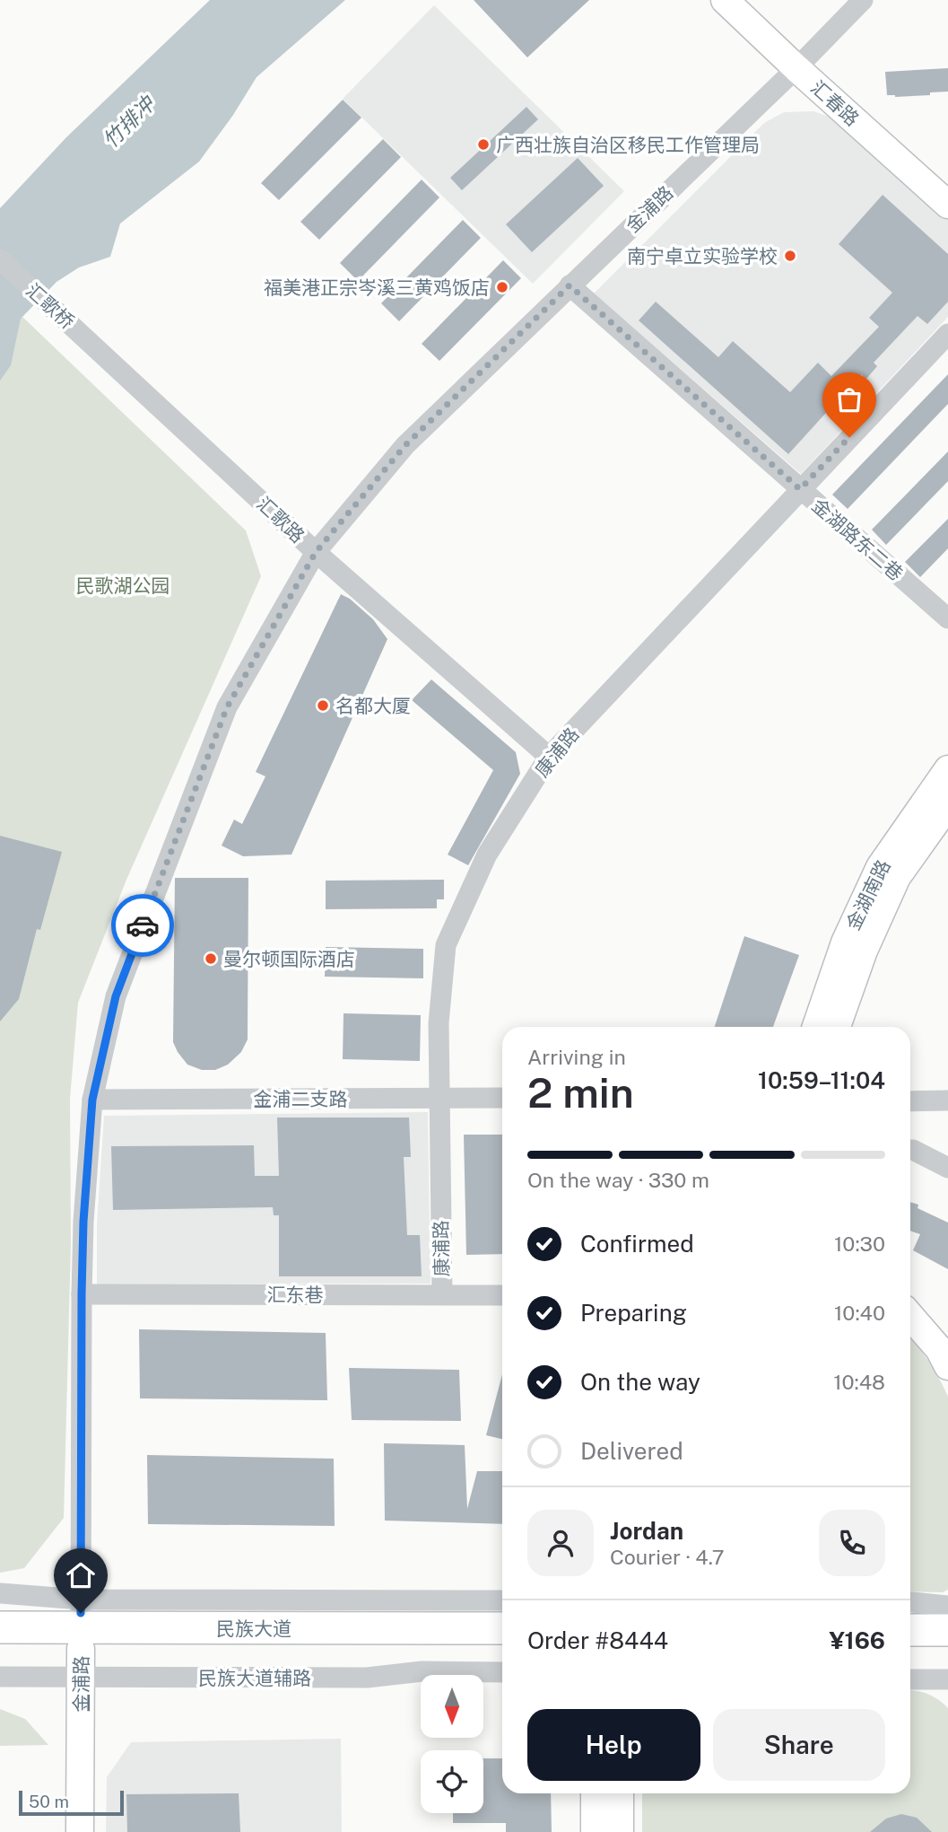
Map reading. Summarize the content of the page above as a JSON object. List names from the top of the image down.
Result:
{
  "streets": {
    "highway": ["民族大道"],
    "main road": ["汇春路", "金浦路", "金湖南路"],
    "street": [
      "汇歌桥",
      "汇歌路",
      "金湖路东二巷",
      "康浦路",
      "金浦二支路",
      "汇东巷",
      "民族大道辅路"
    ]
  },
  "crossings": [
    ["汇春路", "金浦路"],
    ["金浦路", "汇歌路"],
    ["金浦路", "金湖路东二巷"],
    ["金浦路", "金浦二支路"],
    ["金浦路", "汇东巷"],
    ["金浦路", "民族大道"],
    ["金浦路", "民族大道辅路"],
    ["汇歌桥", "汇歌路"],
    ["汇歌路", "康浦路"],
    ["金湖路东二巷", "康浦路"],
    ["康浦路", "金浦二支路"],
    ["康浦路", "汇东巷"],
    ["民族大道", "民族大道辅路"]
  ],
  "water": ["竹排冲"],
  "parks": ["民歌湖公园"],
  "places": [
    "广西壮族自治区移民工作管理局",
    "南宁卓立实验学校",
    "福美港正宗岑溪三黄鸡饭店",
    "名都大厦",
    "曼尔顿国际酒店"
  ],
  "scale_bar": "50 m",
  "north": "bottom",
  "page": {
    "heading": ["2 min", "Arriving in", "10:59–11:04"],
    "panel": [
      "Jordan",
      "Courier · 4.7",
      "Order #8444",
      "¥166"
    ],
    "bar": "On the way · 330 m",
    "list": [
      ["Confirmed", "10:30"],
      ["Preparing", "10:40"],
      ["On the way", "10:48"],
      "Delivered"
    ],
    "buttons": ["Help", "Share"],
    "scale": "50 m"
  }
}
